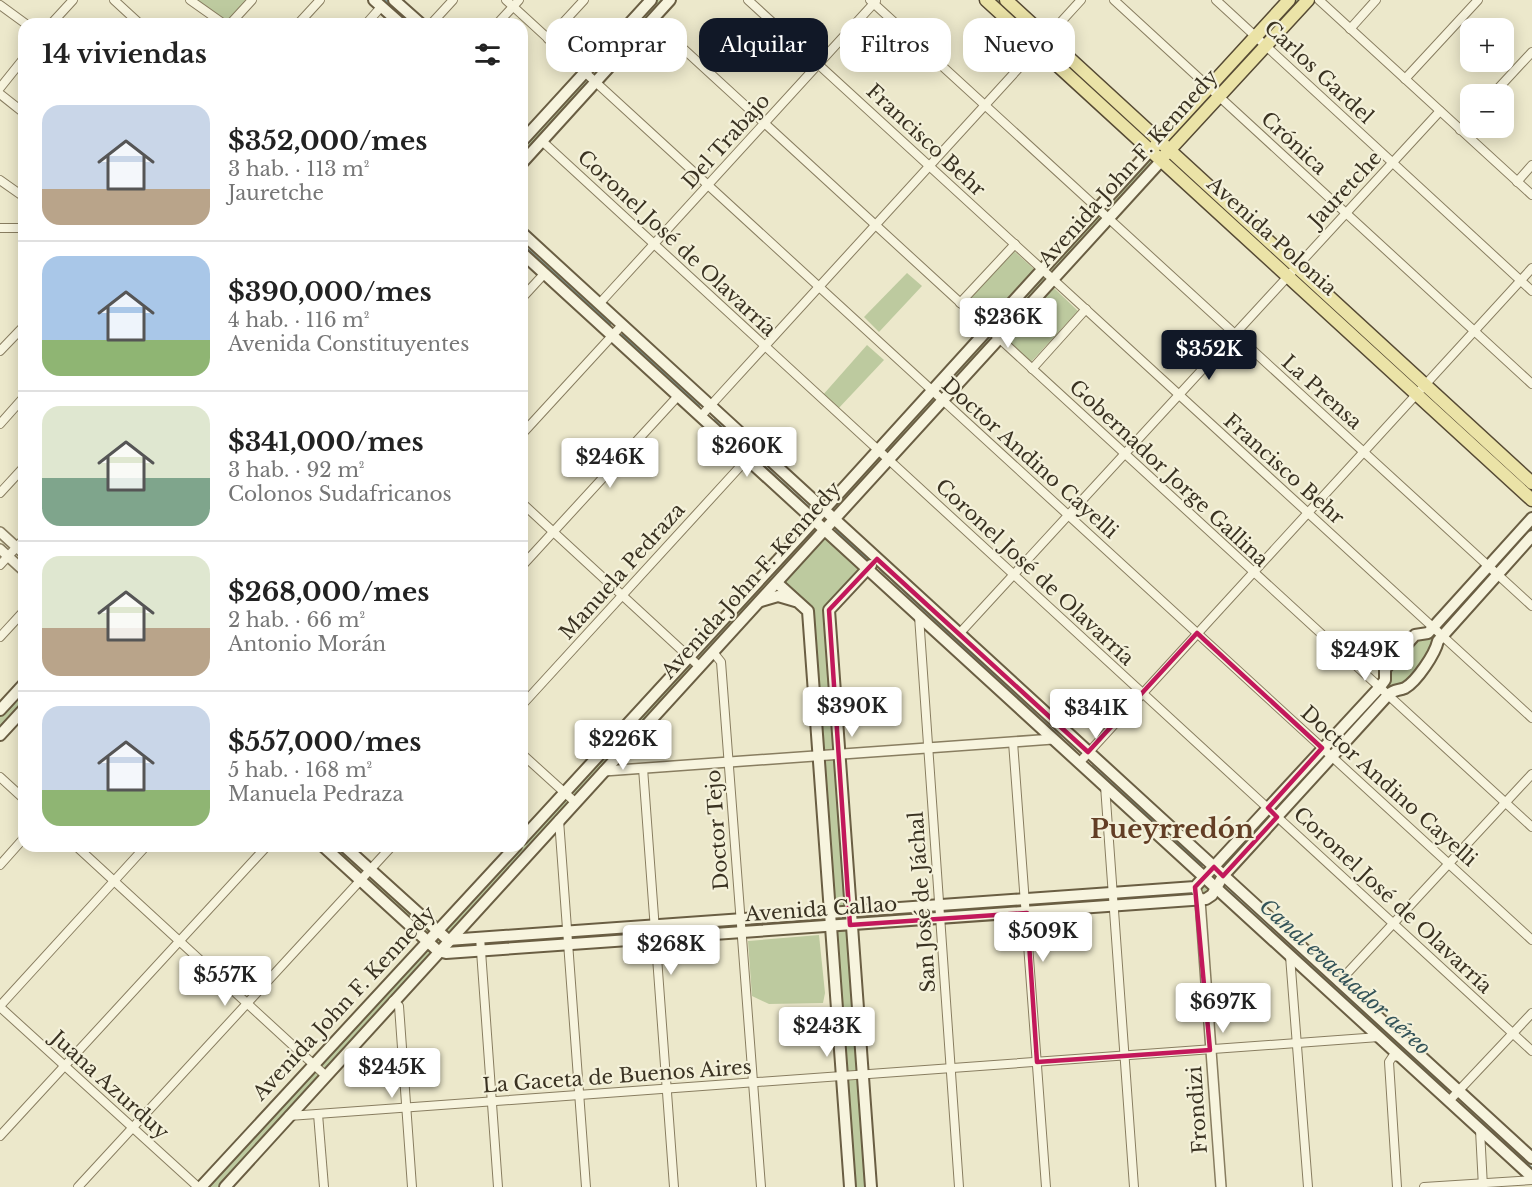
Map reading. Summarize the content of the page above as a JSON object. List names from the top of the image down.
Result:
{
  "streets": {
    "main road": ["Avenida John F. Kennedy", "Avenida Polonia", "Avenida Callao"],
    "street": [
      "Carlos Gardel",
      "Francisco Behr",
      "Del Trabajo",
      "Crónica",
      "Jauretche",
      "Coronel José de Olavarría",
      "La Prensa",
      "Doctor Andino Cayelli",
      "Gobernador Jorge Gallina",
      "Manuela Pedraza",
      "Doctor Tejo",
      "San José de Jáchal",
      "La Gaceta de Buenos Aires",
      "Juana Azurduy",
      "Frondizi"
    ]
  },
  "crossings": [
    ["Carlos Gardel", "Avenida John F. Kennedy"],
    ["Carlos Gardel", "Jauretche"],
    ["Francisco Behr", "Avenida John F. Kennedy"],
    ["Francisco Behr", "Jauretche"],
    ["Del Trabajo", "Coronel José de Olavarría"],
    ["Del Trabajo", "La Prensa"],
    ["Del Trabajo", "Doctor Andino Cayelli"],
    ["Del Trabajo", "Gobernador Jorge Gallina"],
    ["Crónica", "Avenida John F. Kennedy"],
    ["Crónica", "Jauretche"],
    ["Avenida John F. Kennedy", "Avenida Polonia"],
    ["Avenida John F. Kennedy", "Coronel José de Olavarría"],
    ["Avenida John F. Kennedy", "La Prensa"],
    ["Avenida John F. Kennedy", "Doctor Andino Cayelli"],
    ["Avenida John F. Kennedy", "Gobernador Jorge Gallina"],
    ["Avenida John F. Kennedy", "Doctor Tejo"],
    ["Avenida John F. Kennedy", "Avenida Callao"],
    ["Avenida John F. Kennedy", "La Gaceta de Buenos Aires"],
    ["Avenida John F. Kennedy", "Juana Azurduy"],
    ["Jauretche", "Avenida Polonia"],
    ["Jauretche", "Coronel José de Olavarría"],
    ["Jauretche", "La Prensa"],
    ["Jauretche", "Doctor Andino Cayelli"],
    ["Jauretche", "Gobernador Jorge Gallina"],
    ["Doctor Tejo", "Avenida Callao"],
    ["Doctor Tejo", "La Gaceta de Buenos Aires"],
    ["San José de Jáchal", "Avenida Callao"],
    ["San José de Jáchal", "La Gaceta de Buenos Aires"],
    ["Avenida Callao", "Frondizi"],
    ["La Gaceta de Buenos Aires", "Frondizi"]
  ],
  "districts": ["Pueyrredón"],
  "water": ["Canal evacuador aéreo"],
  "page": {
    "map_buttons": ["+", "−"],
    "chip": [
      "Comprar",
      "Alquilar",
      "Filtros",
      "Nuevo"
    ],
    "heading": "14 viviendas",
    "list": [
      {
        "name": "$352,000/mes",
        "note": "3 hab. · 113 m² · Jauretche"
      },
      {
        "name": "$390,000/mes",
        "note": "4 hab. · 116 m² · Avenida Constituyentes"
      },
      {
        "name": "$341,000/mes",
        "note": "3 hab. · 92 m² · Colonos Sudafricanos"
      },
      {
        "name": "$268,000/mes",
        "note": "2 hab. · 66 m² · Antonio Morán"
      },
      {
        "name": "$557,000/mes",
        "note": "5 hab. · 168 m² · Manuela Pedraza"
      }
    ],
    "price": [
      "$236K",
      "$352K",
      "$260K",
      "$246K",
      "$249K",
      "$390K",
      "$341K",
      "$226K",
      "$509K",
      "$268K",
      "$557K",
      "$697K",
      "$243K",
      "$245K"
    ]
  }
}
